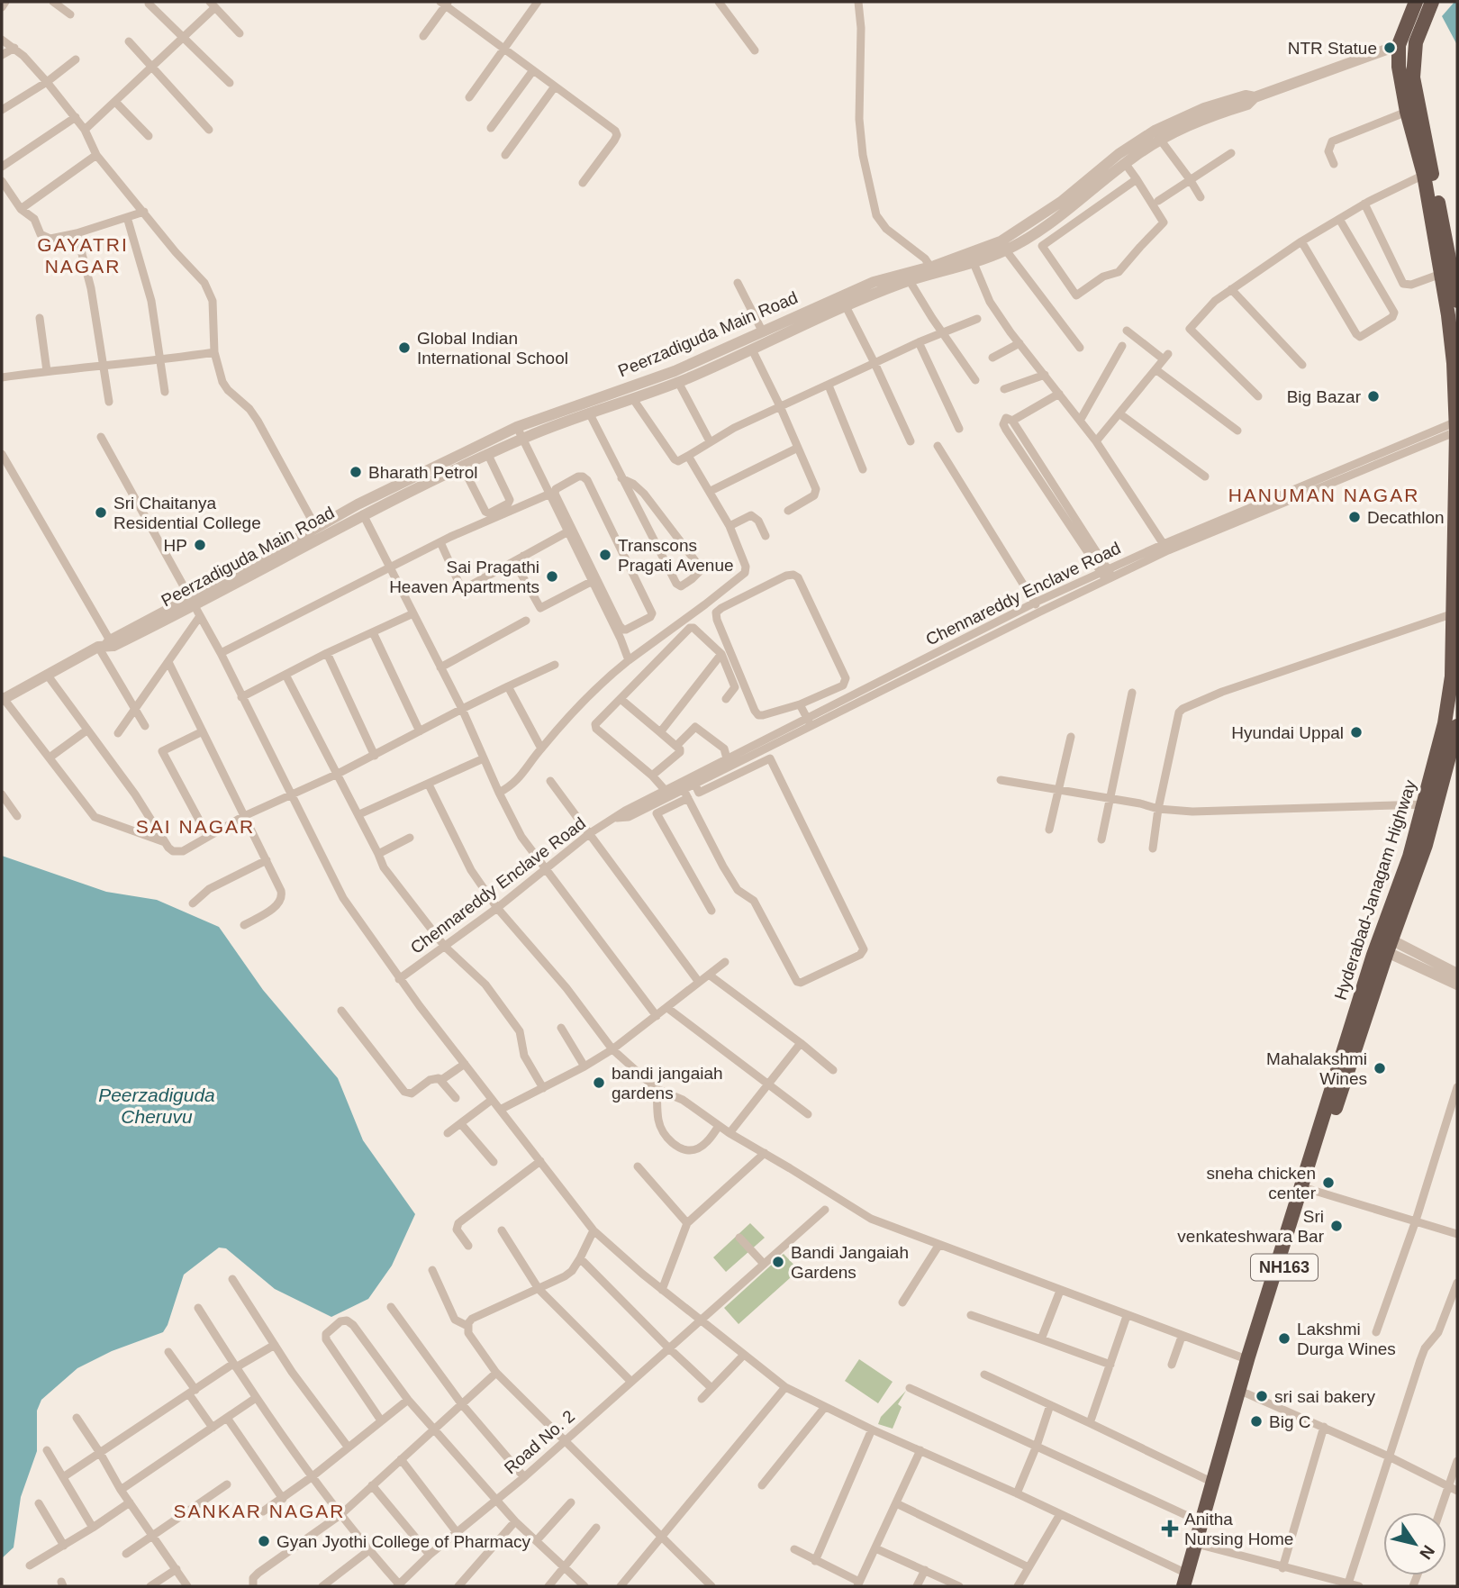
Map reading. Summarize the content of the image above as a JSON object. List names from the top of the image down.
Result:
{
  "streets": {
    "highway": ["Hyderabad-Janagam Highway", "NH163"],
    "street": ["Peerzadiguda Main Road", "Chennareddy Enclave Road", "Road No. 2"]
  },
  "crossings": [
    ["Peerzadiguda Main Road", "Hyderabad-Janagam Highway"],
    ["Chennareddy Enclave Road", "Hyderabad-Janagam Highway"]
  ],
  "districts": [
    "GAYATRI NAGAR",
    "HANUMAN NAGAR",
    "SAI NAGAR",
    "SANKAR NAGAR"
  ],
  "water": ["Peerzadiguda Cheruvu"],
  "places": {
    "other": [
      "NTR Statue",
      "Global Indian International School",
      "Big Bazar",
      "Bharath Petrol",
      "Sri Chaitanya Residential College",
      "Decathlon",
      "HP",
      "Transcons Pragati Avenue",
      "Sai Pragathi Heaven Apartments",
      "Hyundai Uppal",
      "Mahalakshmi Wines",
      "bandi jangaiah gardens",
      "sneha chicken center",
      "Sri venkateshwara Bar",
      "Bandi Jangaiah Gardens",
      "Lakshmi Durga Wines",
      "sri sai bakery",
      "Big C",
      "Gyan Jyothi College of Pharmacy"
    ],
    "health": ["Anitha Nursing Home"]
  },
  "north": "bottom right"
}
